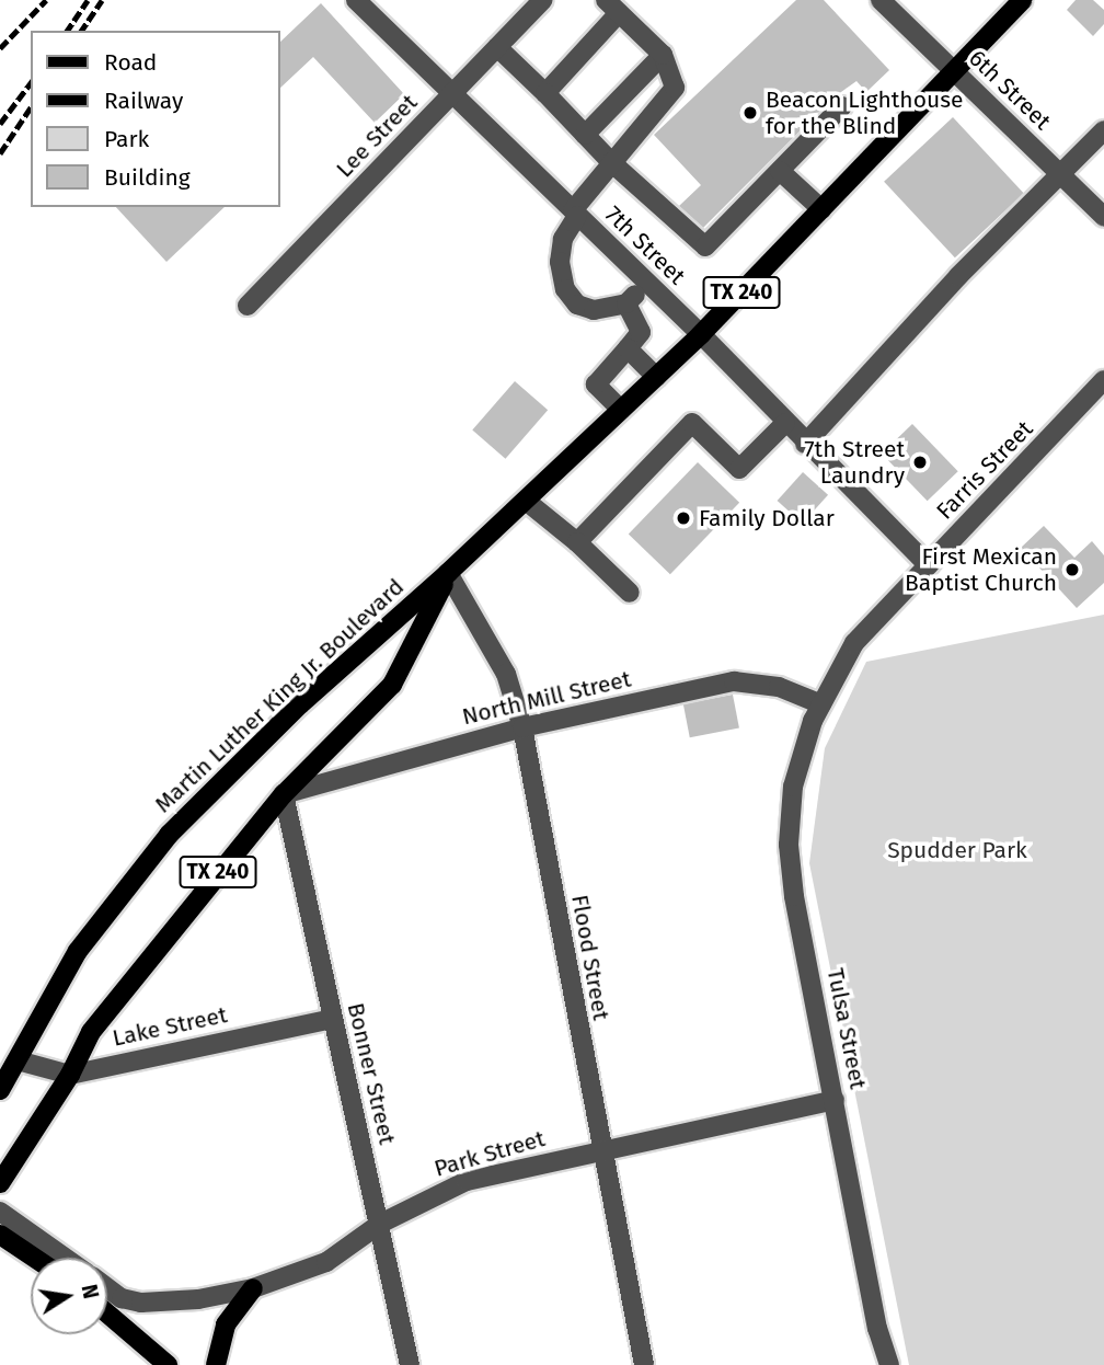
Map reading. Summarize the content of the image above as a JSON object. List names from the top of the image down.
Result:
{
  "streets": {
    "main road": ["TX 240", "Martin Luther King Jr. Boulevard"],
    "street": [
      "6th Street",
      "Lee Street",
      "7th Street",
      "Farris Street",
      "North Mill Street",
      "Flood Street",
      "Lake Street",
      "Tulsa Street",
      "Bonner Street",
      "Park Street"
    ]
  },
  "crossings": [
    ["6th Street", "Martin Luther King Jr. Boulevard"],
    ["Lee Street", "7th Street"],
    ["7th Street", "Farris Street"],
    ["7th Street", "Martin Luther King Jr. Boulevard"],
    ["Farris Street", "North Mill Street"],
    ["Farris Street", "Tulsa Street"],
    ["Martin Luther King Jr. Boulevard", "North Mill Street"],
    ["Martin Luther King Jr. Boulevard", "Flood Street"],
    ["Martin Luther King Jr. Boulevard", "Lake Street"],
    ["Martin Luther King Jr. Boulevard", "Bonner Street"],
    ["North Mill Street", "Flood Street"],
    ["North Mill Street", "Tulsa Street"],
    ["North Mill Street", "Bonner Street"],
    ["Flood Street", "Park Street"],
    ["Lake Street", "Bonner Street"],
    ["Tulsa Street", "Park Street"],
    ["Bonner Street", "Park Street"]
  ],
  "parks": ["Spudder Park"],
  "places": [
    "Beacon Lighthouse for the Blind",
    "7th Street Laundry",
    "Family Dollar",
    "First Mexican Baptist Church"
  ],
  "legend": [
    "Road",
    "Railway",
    "Park",
    "Building"
  ],
  "north": "right"
}
